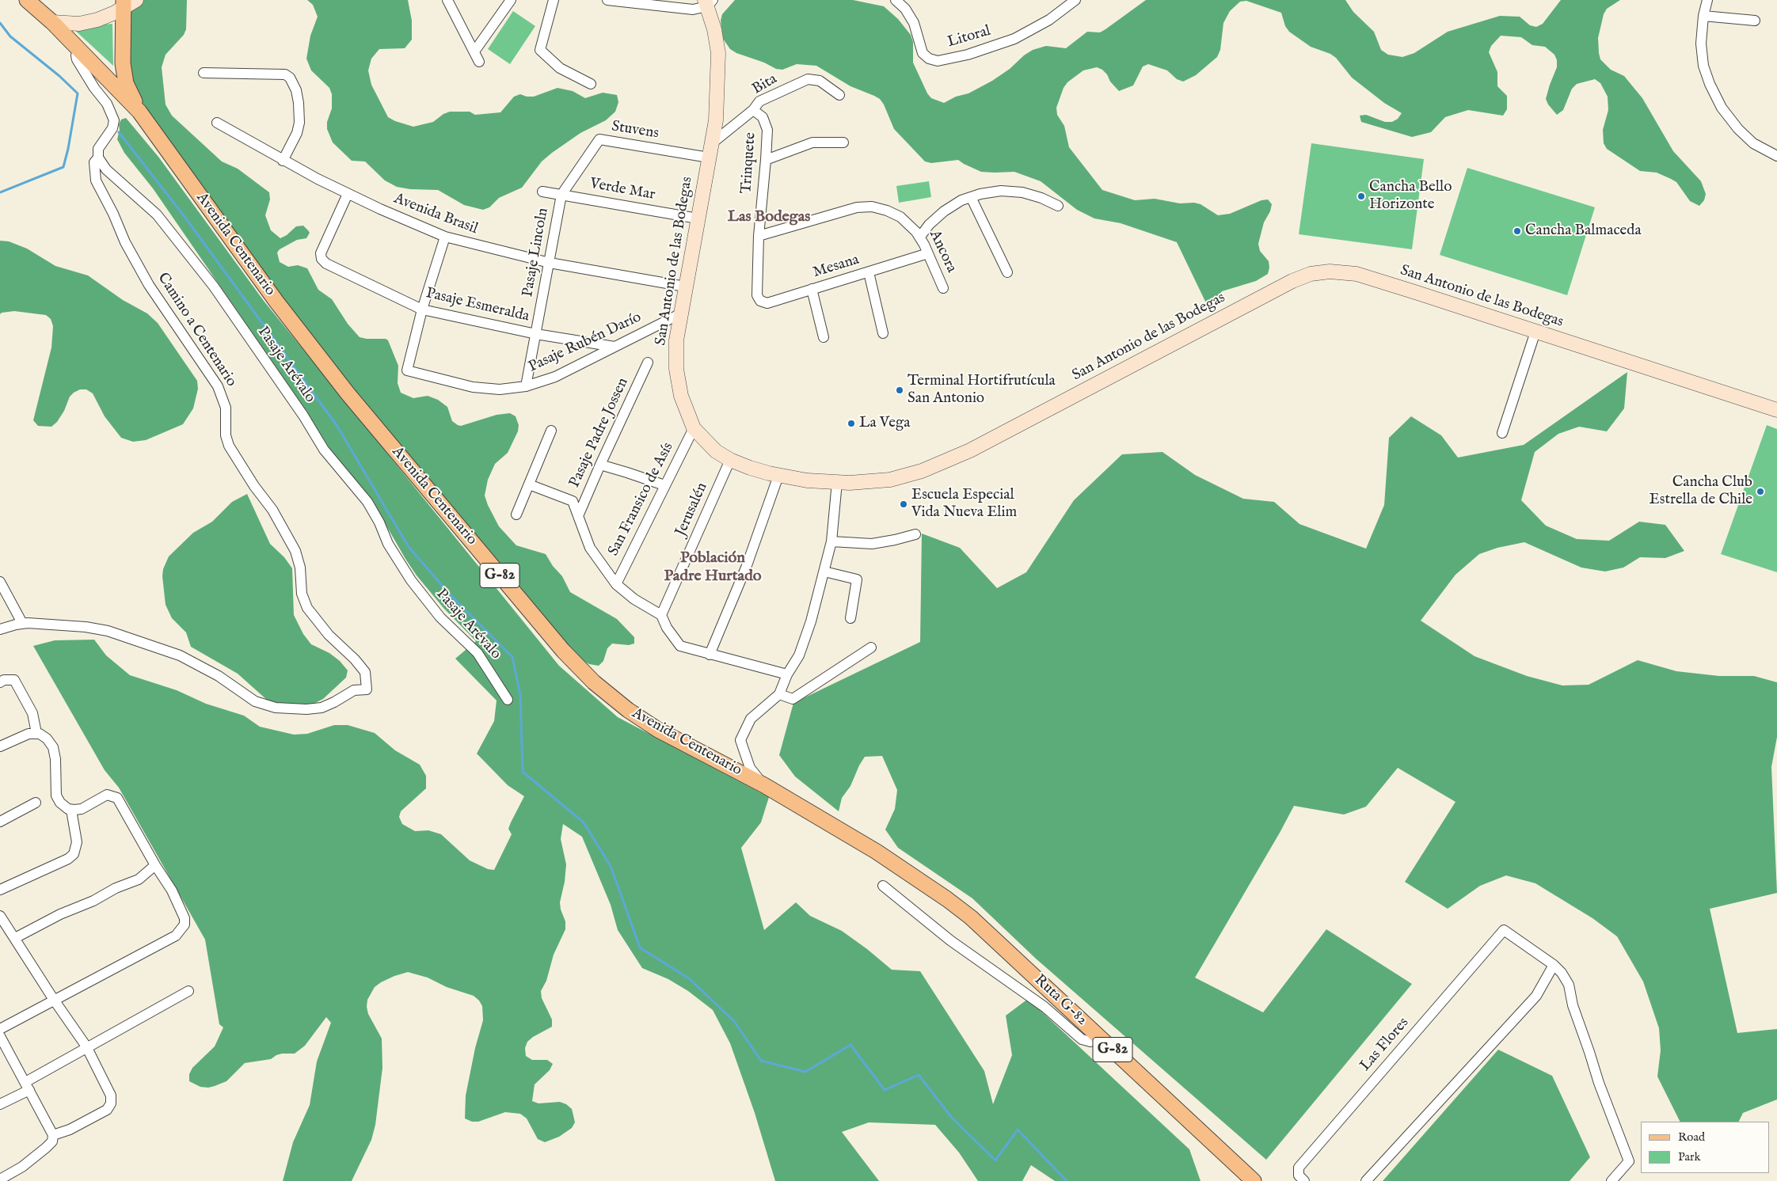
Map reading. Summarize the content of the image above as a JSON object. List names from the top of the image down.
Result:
{
  "streets": {
    "main road": ["Avenida Centenario", "G-82", "Ruta G-82"],
    "street": [
      "Litoral",
      "Bita",
      "Stuvens",
      "Trinquete",
      "Verde Mar",
      "Avenida Brasil",
      "Ancora",
      "Pasaje Lincoln",
      "San Antonio de las Bodegas",
      "Mesana",
      "Pasaje Esmeralda",
      "Camino a Centenario",
      "Pasaje Rubén Darío",
      "Pasaje Arévalo",
      "Pasaje Padre Jossen",
      "San Fransico de Asís",
      "Jerusalén",
      "Las Flores"
    ]
  },
  "crossings": [
    ["Bita", "Stuvens"],
    ["Bita", "Trinquete"],
    ["Bita", "San Antonio de las Bodegas"],
    ["Stuvens", "Verde Mar"],
    ["Stuvens", "Pasaje Lincoln"],
    ["Stuvens", "San Antonio de las Bodegas"],
    ["Trinquete", "Ancora"],
    ["Trinquete", "Mesana"],
    ["Verde Mar", "Pasaje Lincoln"],
    ["Verde Mar", "San Antonio de las Bodegas"],
    ["Avenida Brasil", "Pasaje Lincoln"],
    ["Avenida Brasil", "San Antonio de las Bodegas"],
    ["Avenida Brasil", "Pasaje Esmeralda"],
    ["Avenida Centenario", "Ruta G-82"],
    ["Ancora", "Mesana"],
    ["Pasaje Lincoln", "Pasaje Esmeralda"],
    ["Pasaje Lincoln", "Pasaje Rubén Darío"],
    ["San Antonio de las Bodegas", "Pasaje Rubén Darío"],
    ["San Antonio de las Bodegas", "San Fransico de Asís"],
    ["San Antonio de las Bodegas", "Jerusalén"],
    ["Pasaje Esmeralda", "Pasaje Rubén Darío"],
    ["Camino a Centenario", "Pasaje Arévalo"]
  ],
  "districts": ["Las Bodegas", "Población Padre Hurtado"],
  "places": [
    "Cancha Bello Horizonte",
    "Cancha Balmaceda",
    "Terminal Hortifrutícula San Antonio",
    "La Vega",
    "Cancha Club Estrella de Chile",
    "Escuela Especial Vida Nueva Elim"
  ],
  "legend": ["Road", "Park"]
}
